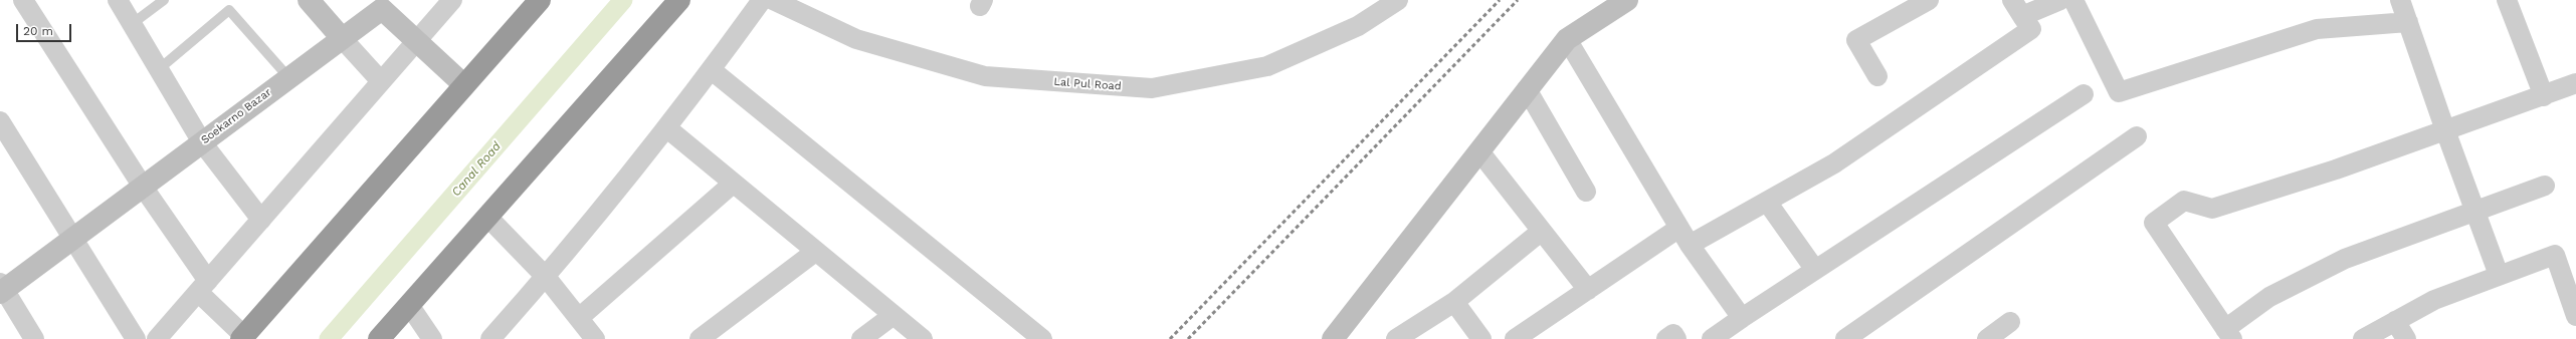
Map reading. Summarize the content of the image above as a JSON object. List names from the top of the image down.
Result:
{
  "streets": {
    "street": ["Lal Pul Road", "Soekarno Bazar"]
  },
  "water": ["Canal Road"],
  "scale_bar": "20 m"
}
